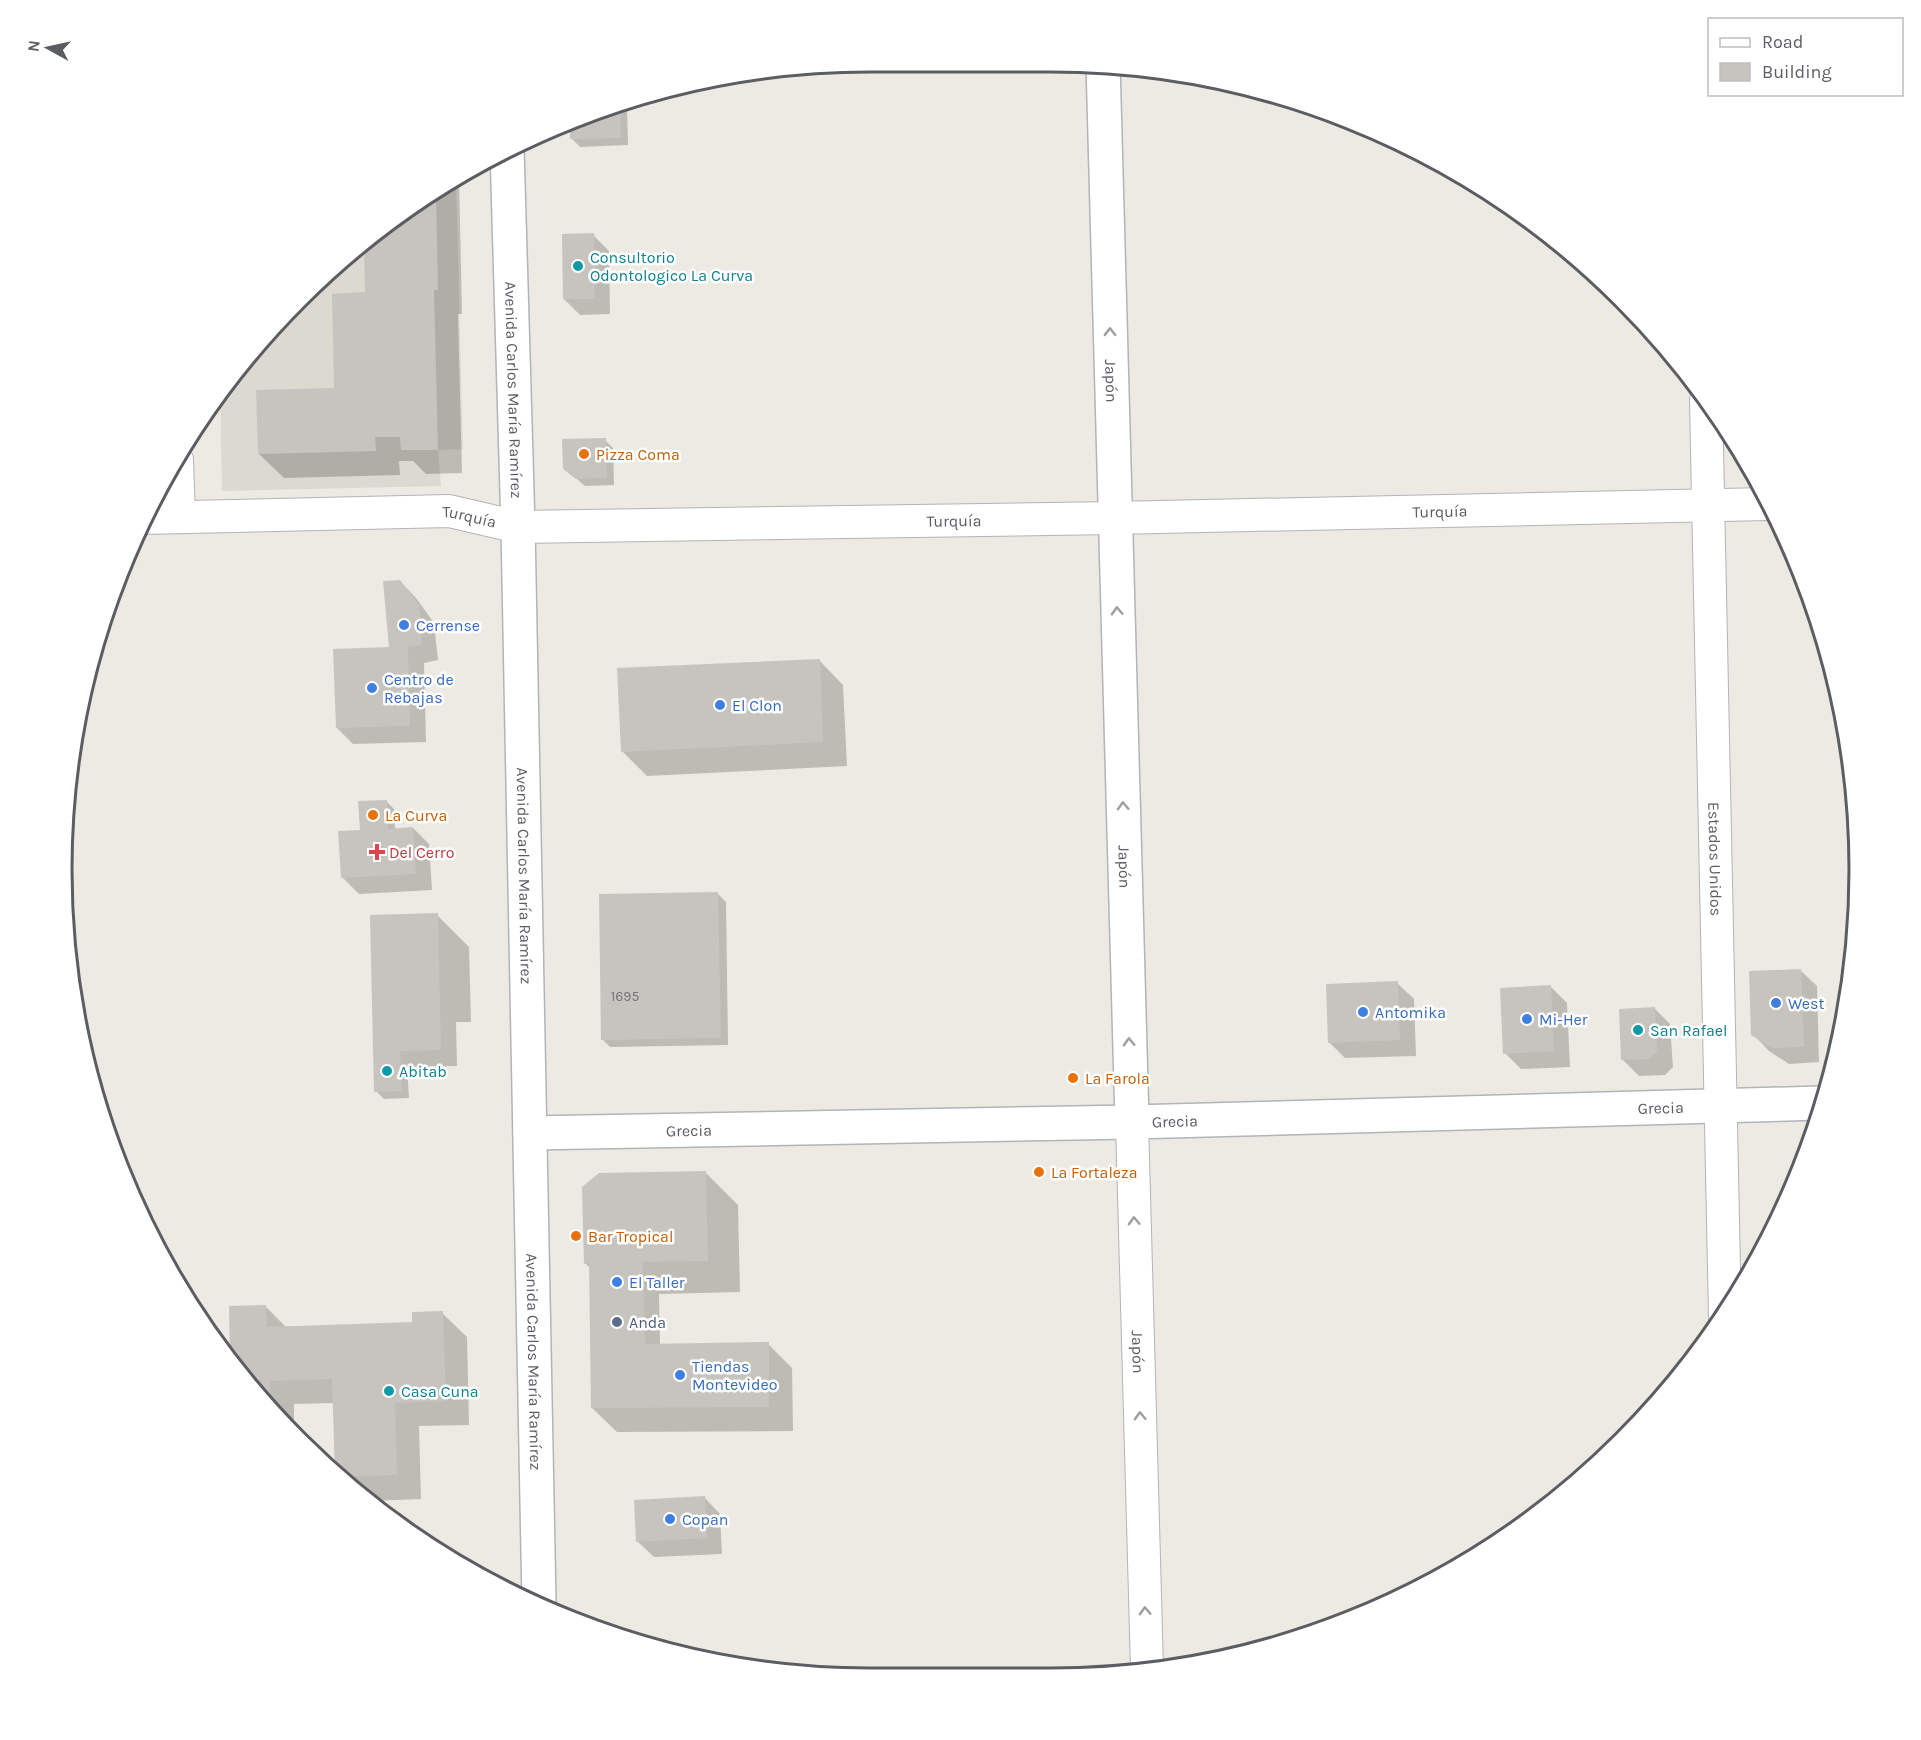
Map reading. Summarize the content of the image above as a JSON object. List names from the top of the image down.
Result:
{
  "streets": {
    "street": [
      "Japón",
      "Avenida Carlos María Ramírez",
      "Turquía",
      "Estados Unidos",
      "Grecia"
    ]
  },
  "crossings": [
    ["Japón", "Turquía"],
    ["Japón", "Grecia"],
    ["Avenida Carlos María Ramírez", "Turquía"],
    ["Avenida Carlos María Ramírez", "Grecia"],
    ["Turquía", "Estados Unidos"],
    ["Estados Unidos", "Grecia"]
  ],
  "one_way": ["Japón"],
  "places": {
    "other": [
      "Consultorio Odontologico La Curva",
      "Pizza Coma",
      "Cerrense",
      "Centro de Rebajas",
      "El Clon",
      "La Curva",
      "West",
      "Antomika",
      "Mi-Her",
      "San Rafael",
      "Abitab",
      "La Farola",
      "La Fortaleza",
      "Bar Tropical",
      "El Taller",
      "Anda",
      "Tiendas Montevideo",
      "Casa Cuna",
      "Copan"
    ],
    "health": ["Del Cerro"]
  },
  "house_numbers": ["1695"],
  "legend": ["Road", "Building"],
  "north": "left"
}
